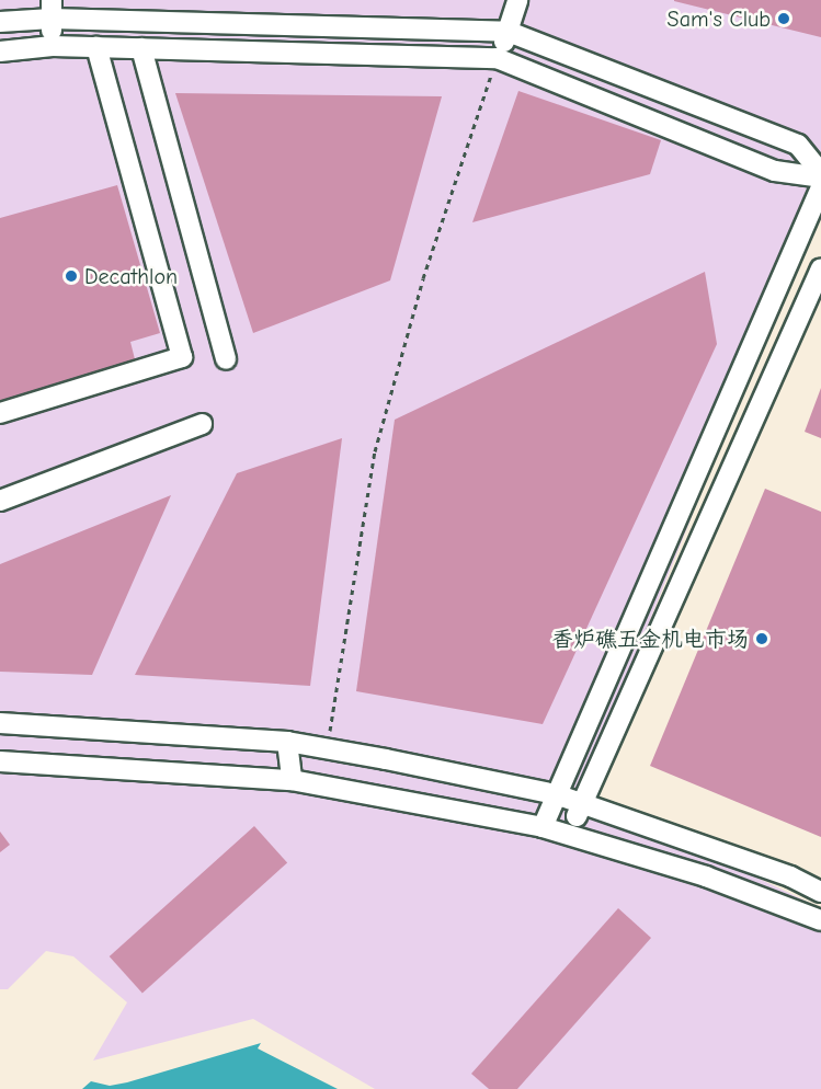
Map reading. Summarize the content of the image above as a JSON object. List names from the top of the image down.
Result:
{
  "places": ["Sam's Club", "Decathlon", "香炉礁五金机电市场"]
}
